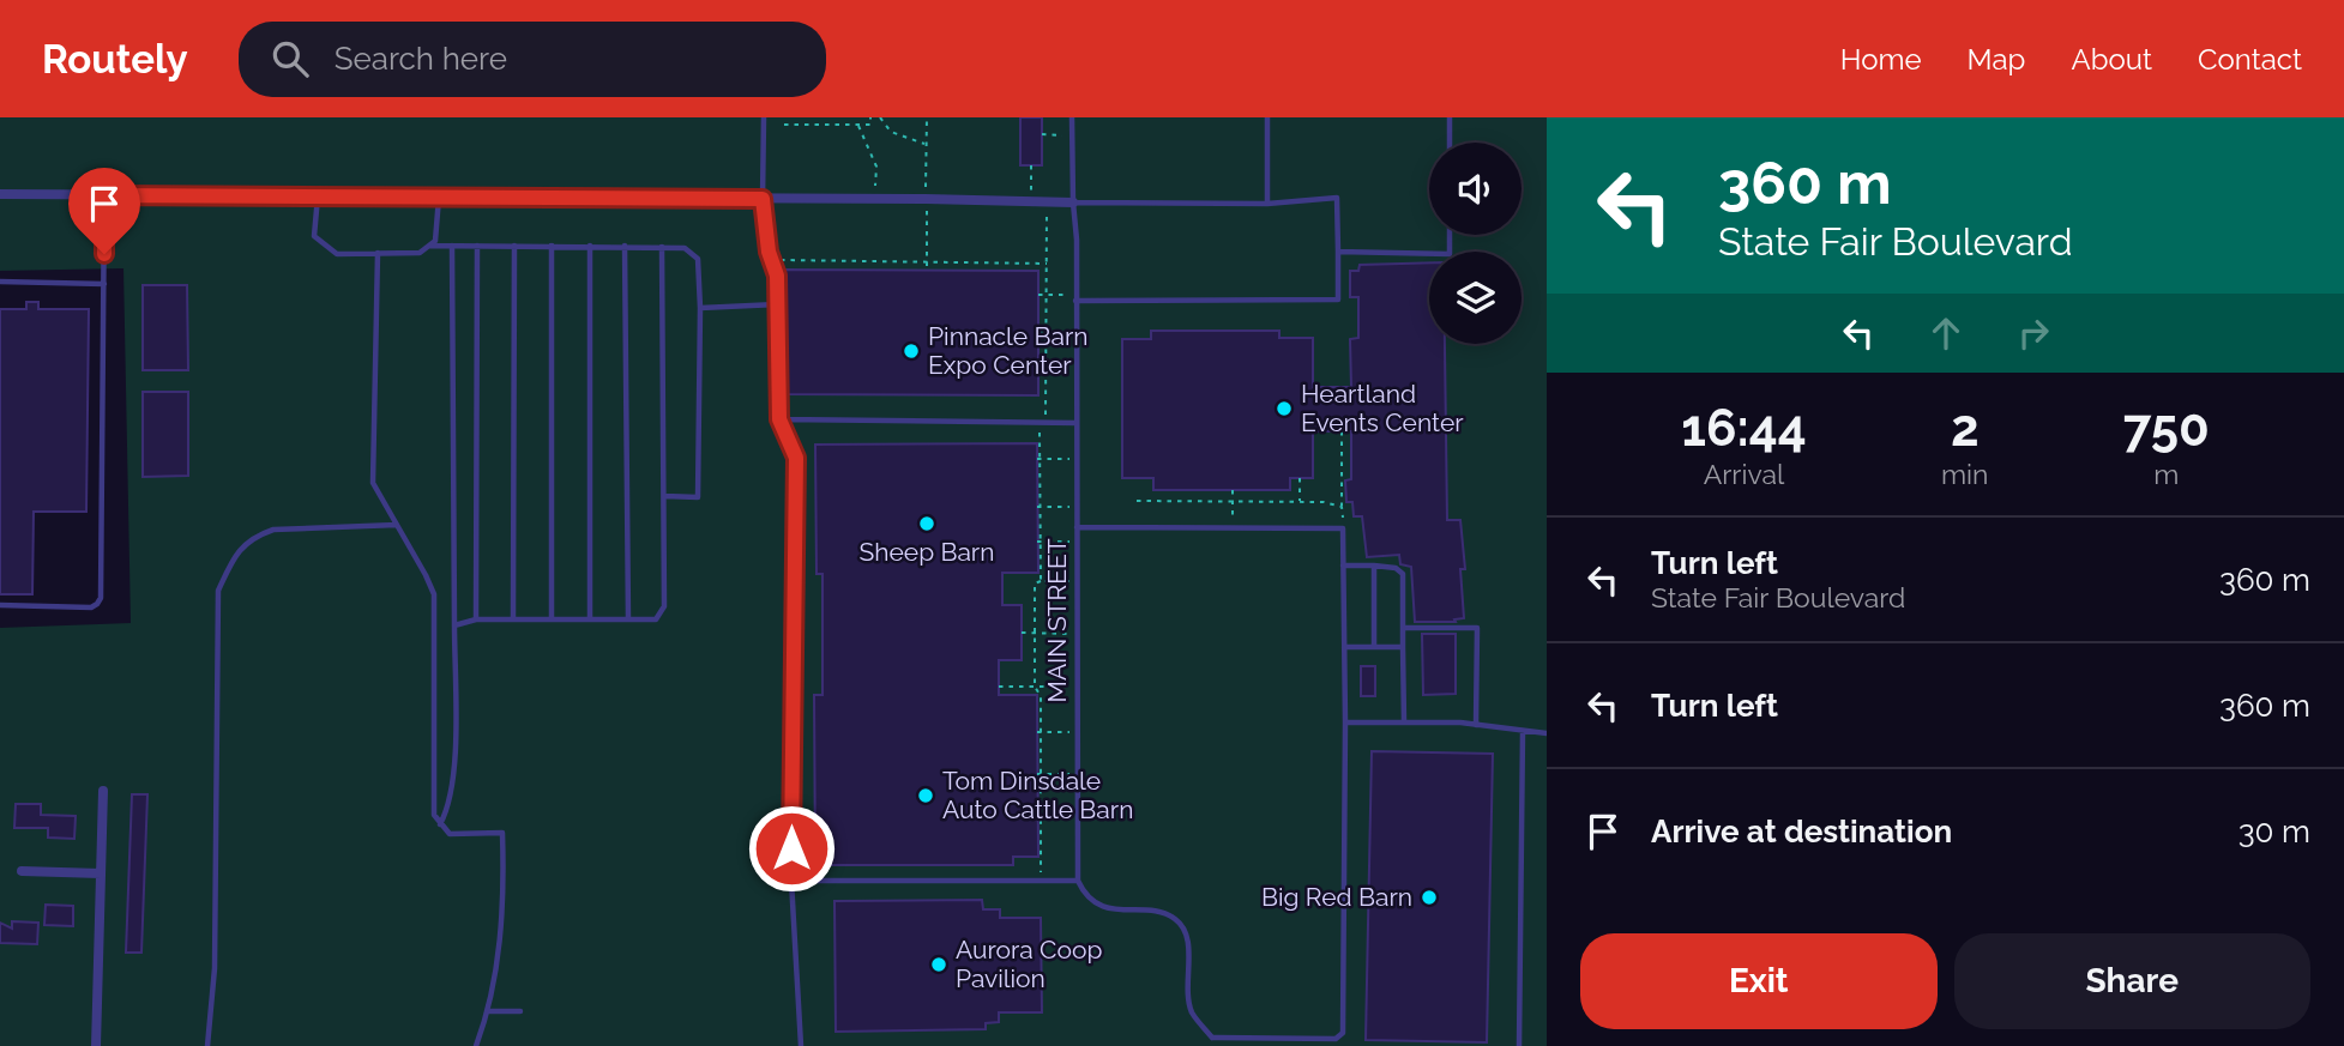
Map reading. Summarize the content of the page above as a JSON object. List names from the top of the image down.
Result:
{
  "streets": {
    "lane": ["MAIN STREET"]
  },
  "places": [
    "Pinnacle Barn Expo Center",
    "Heartland Events Center",
    "Sheep Barn",
    "Tom Dinsdale Auto Cattle Barn",
    "Big Red Barn",
    "Aurora Coop Pavilion"
  ],
  "page": {
    "header": "Routely",
    "search": "Search here",
    "nav": [
      "Home",
      "Map",
      "About",
      "Contact"
    ],
    "turn": ["360 m", "State Fair Boulevard"],
    "eta": [
      "16:44",
      "Arrival",
      "2",
      "min",
      "750",
      "m"
    ],
    "list": [
      {
        "name": "Turn left",
        "note": "State Fair Boulevard",
        "value": "360 m"
      },
      {
        "name": "Turn left",
        "value": "360 m"
      },
      {
        "name": "Arrive at destination",
        "value": "30 m"
      }
    ],
    "buttons": ["Exit", "Share"]
  }
}
